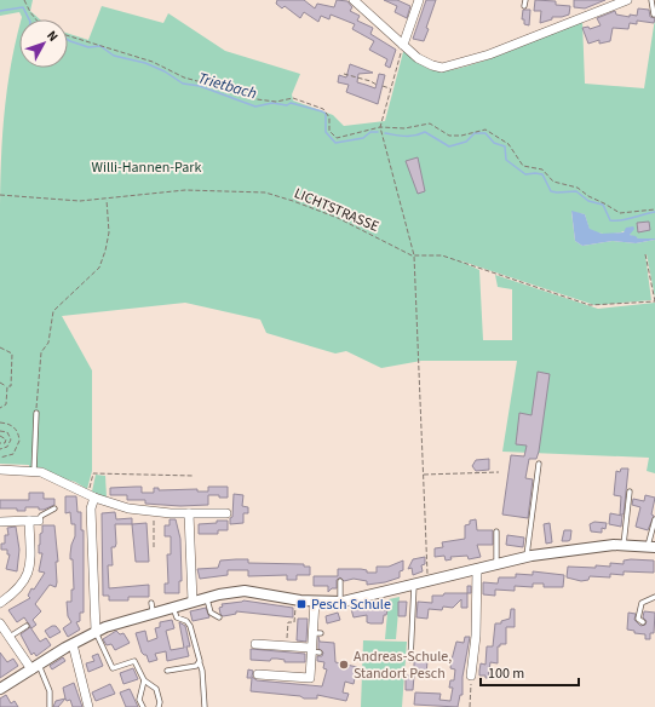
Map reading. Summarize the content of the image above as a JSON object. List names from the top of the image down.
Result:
{
  "streets": {
    "path": ["LICHTSTRASSE"]
  },
  "water": ["Trietbach"],
  "parks": ["Willi-Hannen-Park"],
  "places": {
    "transit": ["Pesch Schule"],
    "other": ["Andreas-Schule, Standort Pesch"]
  },
  "scale_bar": "100 m",
  "north": "top right"
}
